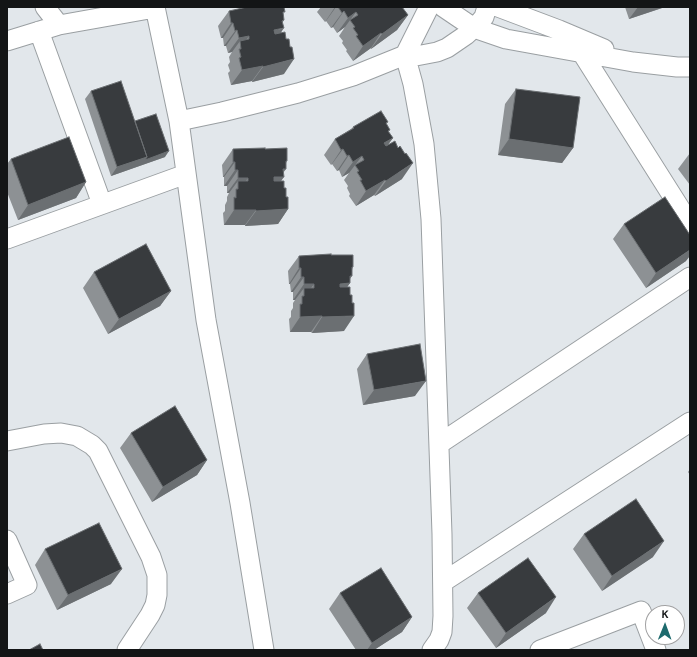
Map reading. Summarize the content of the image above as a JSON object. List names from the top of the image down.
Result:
{
  "north": "top"
}
